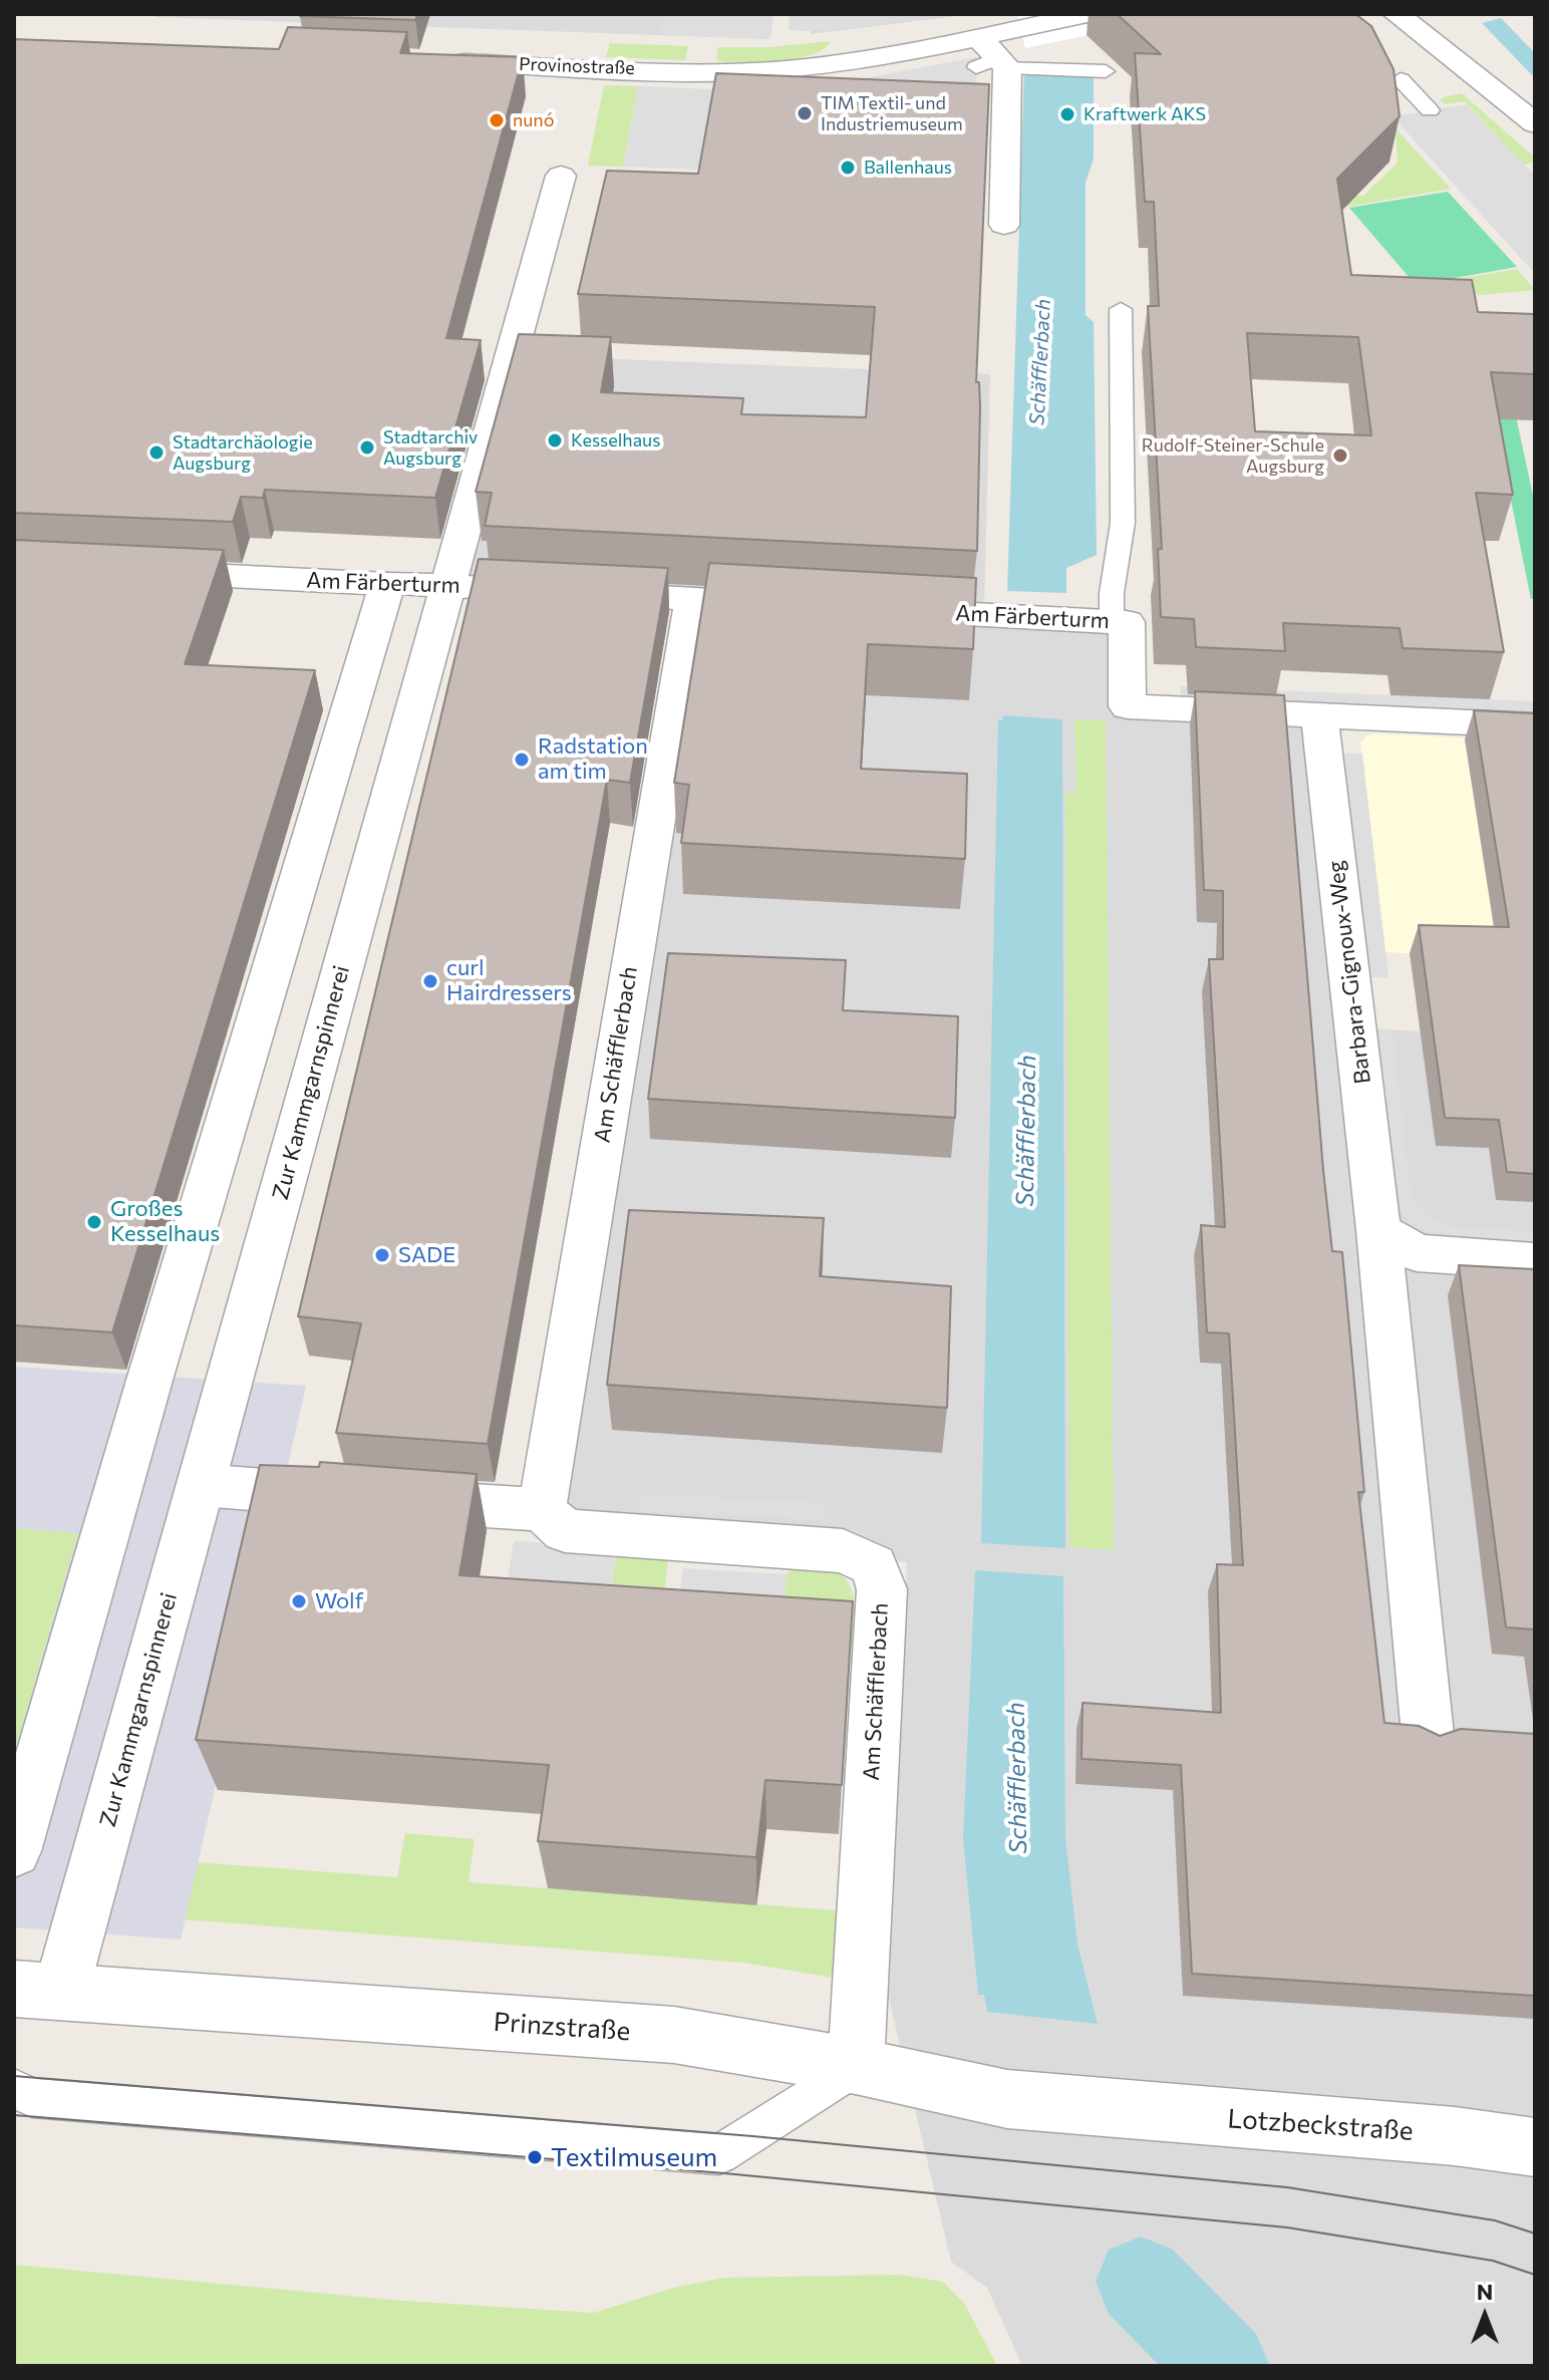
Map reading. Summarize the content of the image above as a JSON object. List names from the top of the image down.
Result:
{
  "streets": {
    "street": [
      "Provinostraße",
      "Am Färberturm",
      "Barbara-Gignoux-Weg",
      "Am Schäfflerbach",
      "Zur Kammgarnspinnerei",
      "Prinzstraße",
      "Lotzbeckstraße"
    ]
  },
  "crossings": [
    ["Am Färberturm", "Barbara-Gignoux-Weg"],
    ["Am Färberturm", "Zur Kammgarnspinnerei"],
    ["Am Schäfflerbach", "Prinzstraße"],
    ["Zur Kammgarnspinnerei", "Prinzstraße"],
    ["Prinzstraße", "Lotzbeckstraße"]
  ],
  "water": ["Schäfflerbach"],
  "places": [
    "TIM Textil- und Industriemuseum",
    "Kraftwerk AKS",
    "nunó",
    "Ballenhaus",
    "Kesselhaus",
    "Stadtarchiv Augsburg",
    "Stadtarchäologie Augsburg",
    "Rudolf-Steiner-Schule Augsburg",
    "Radstation am tim",
    "curl Hairdressers",
    "Großes Kesselhaus",
    "SADE",
    "Wolf",
    "Textilmuseum"
  ],
  "north": "top"
}
